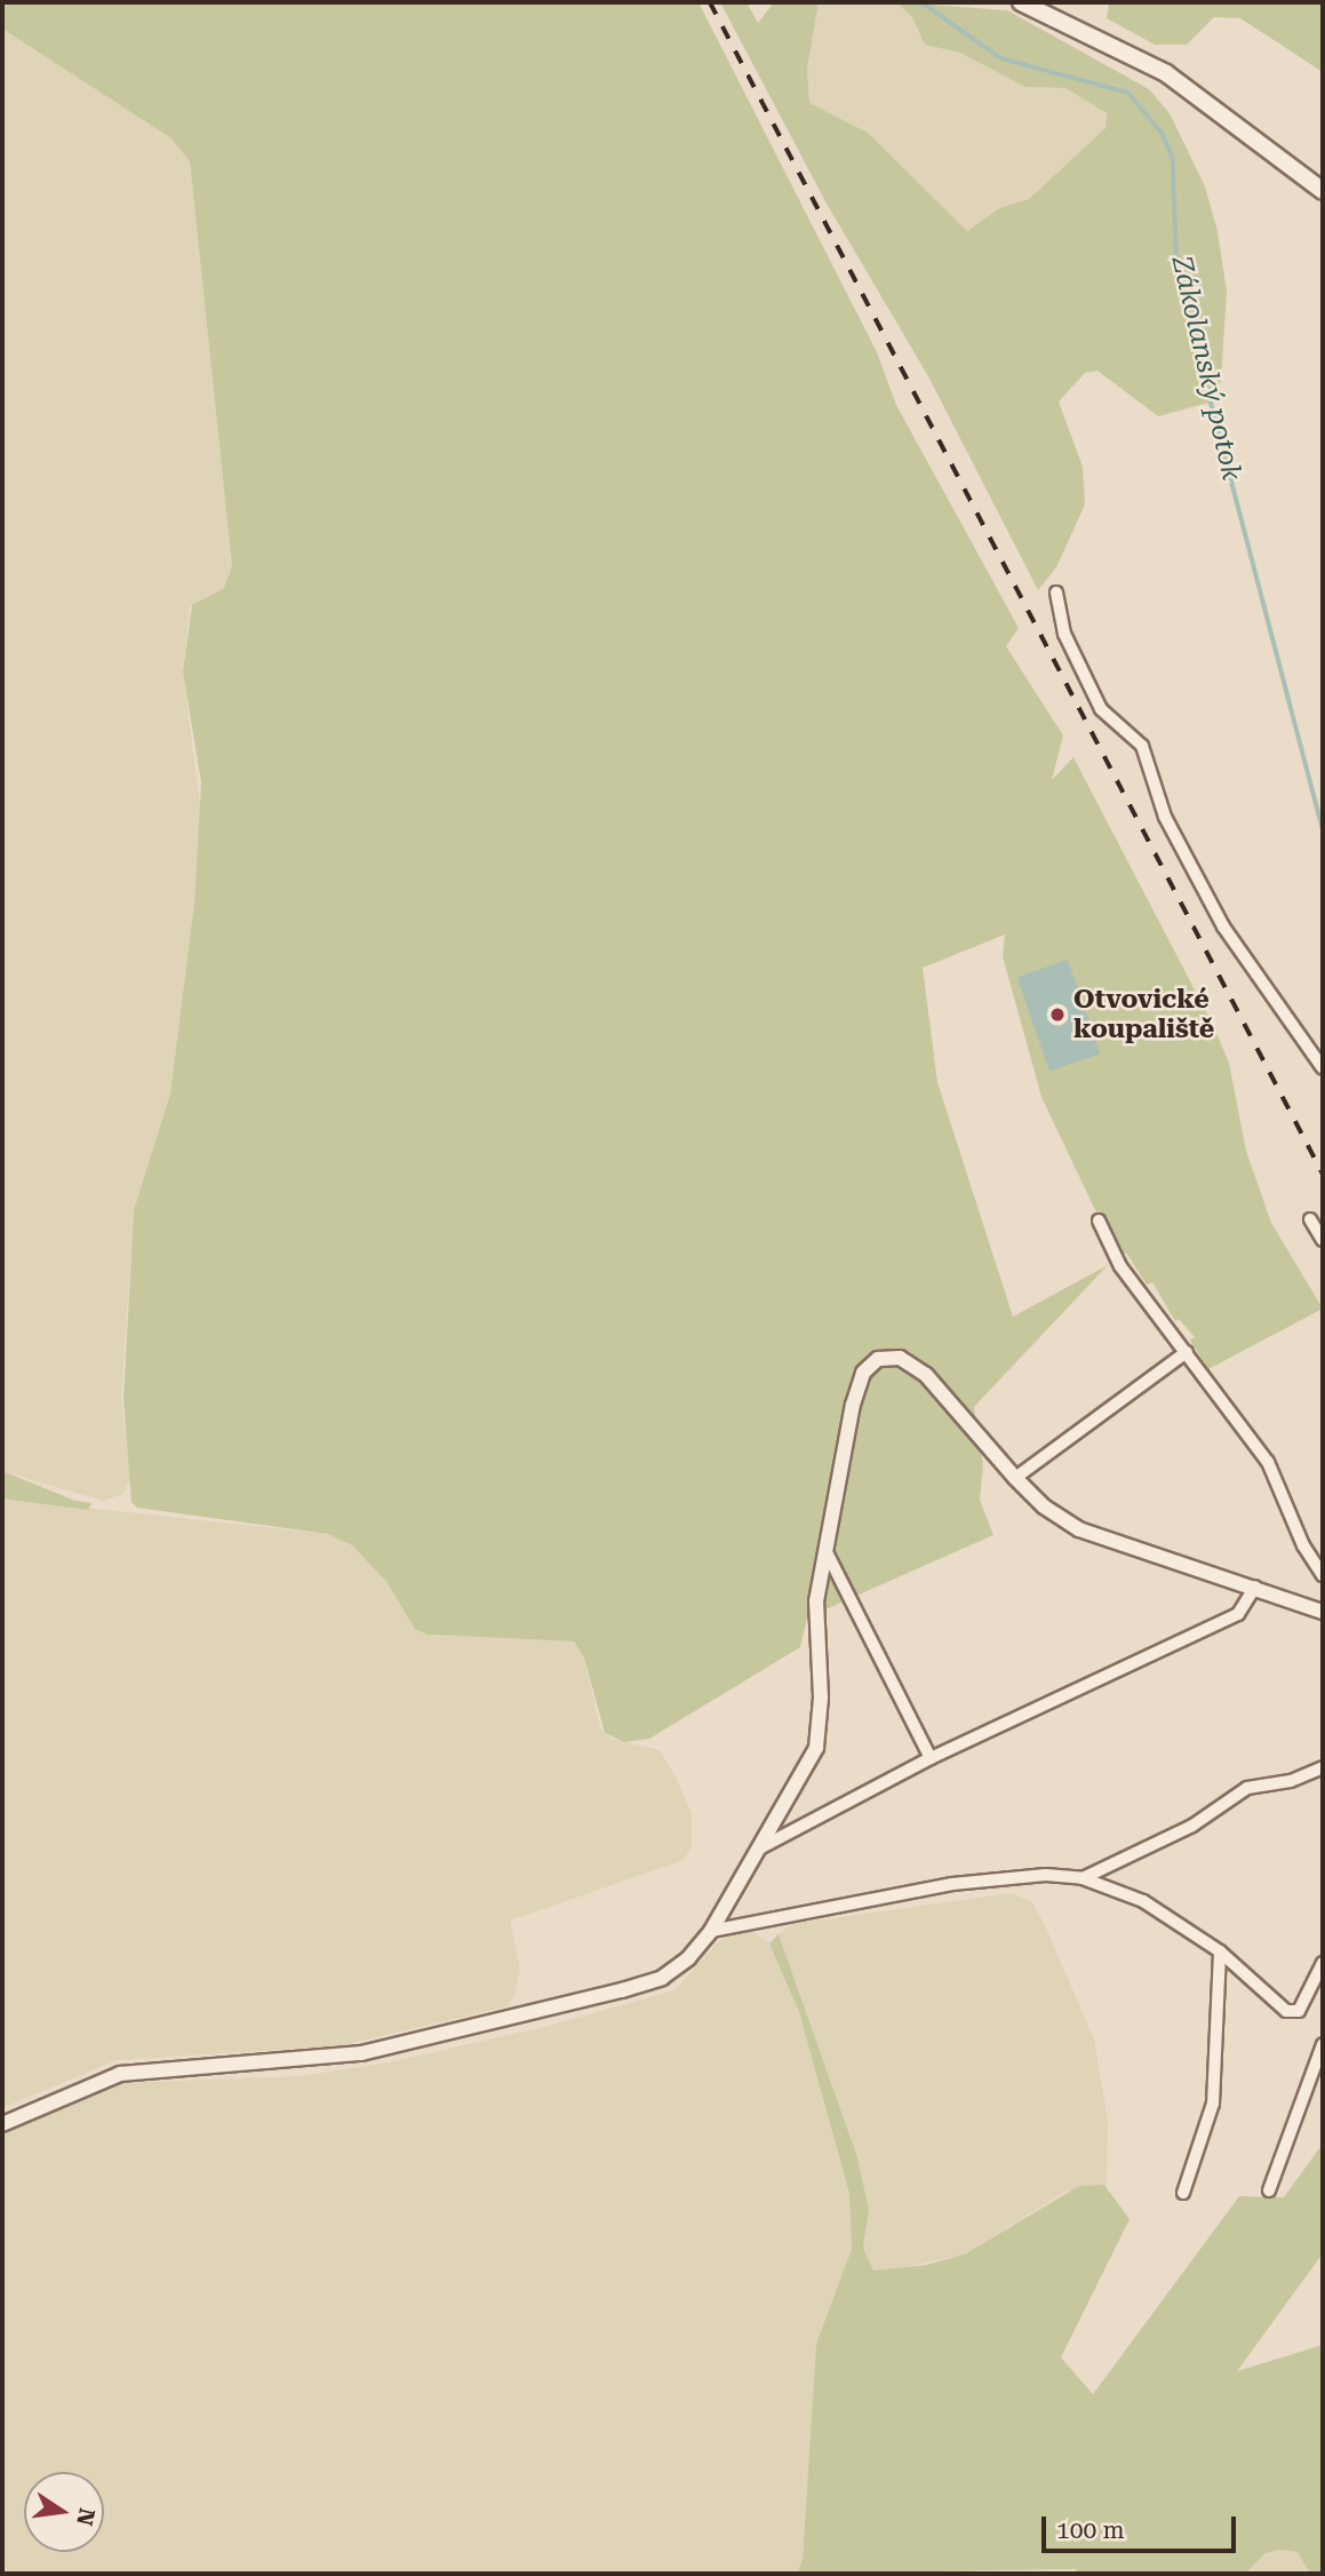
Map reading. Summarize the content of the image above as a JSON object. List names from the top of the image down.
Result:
{
  "water": ["Zákolanský potok"],
  "places": ["Otvovické koupaliště"],
  "scale_bar": "100 m",
  "north": "right"
}
